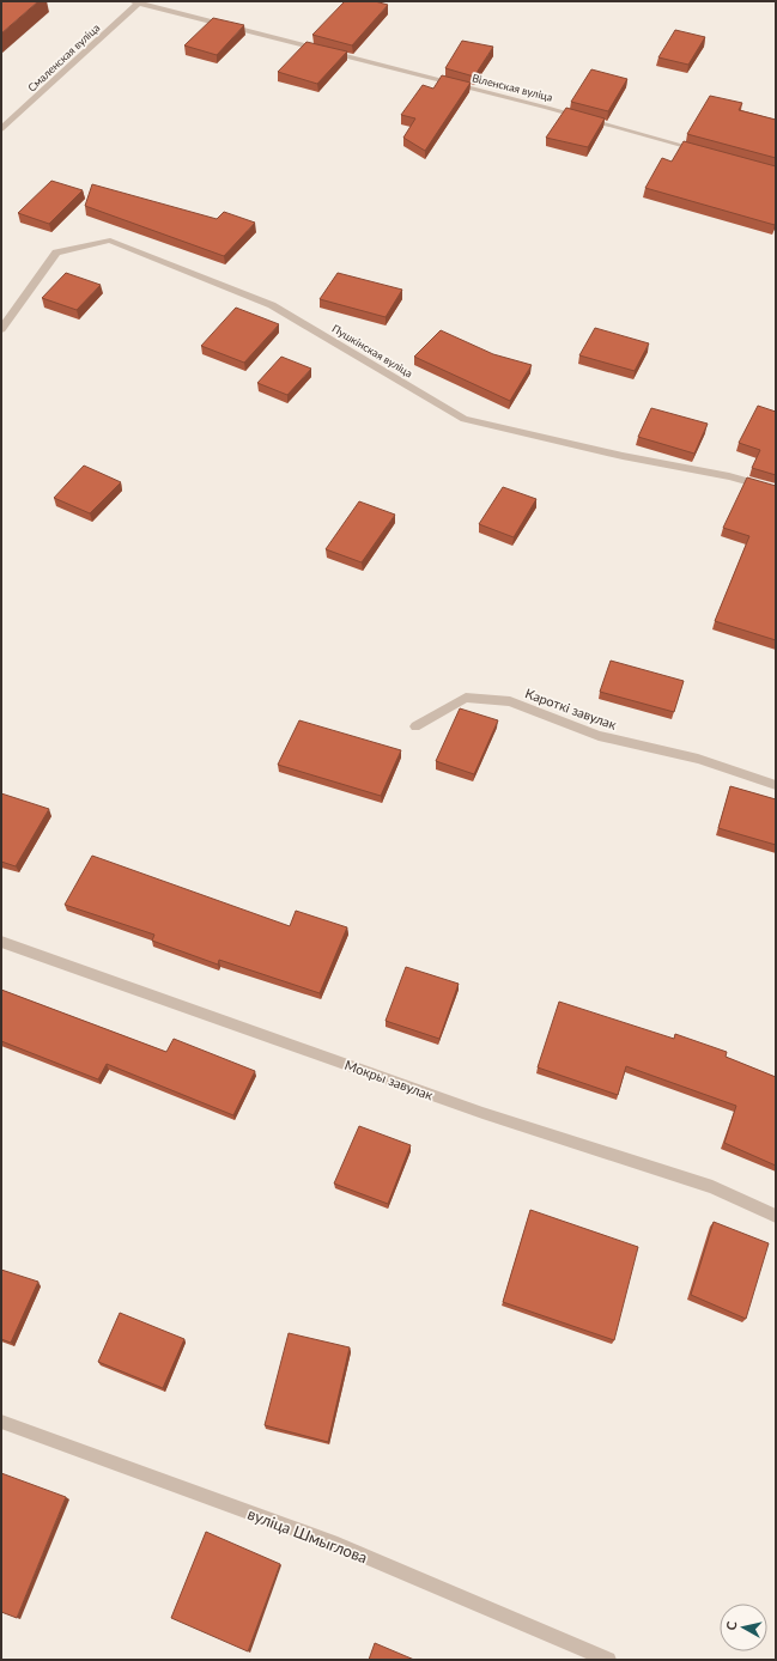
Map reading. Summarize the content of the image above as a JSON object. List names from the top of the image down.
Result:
{
  "streets": {
    "street": [
      "Смаленская вуліца",
      "Віленская вуліца",
      "Пушкінская вуліца",
      "Кароткі завулак",
      "Мокры завулак",
      "вуліца Шмыглова"
    ]
  },
  "crossings": [
    ["Смаленская вуліца", "Віленская вуліца"]
  ],
  "north": "left"
}
